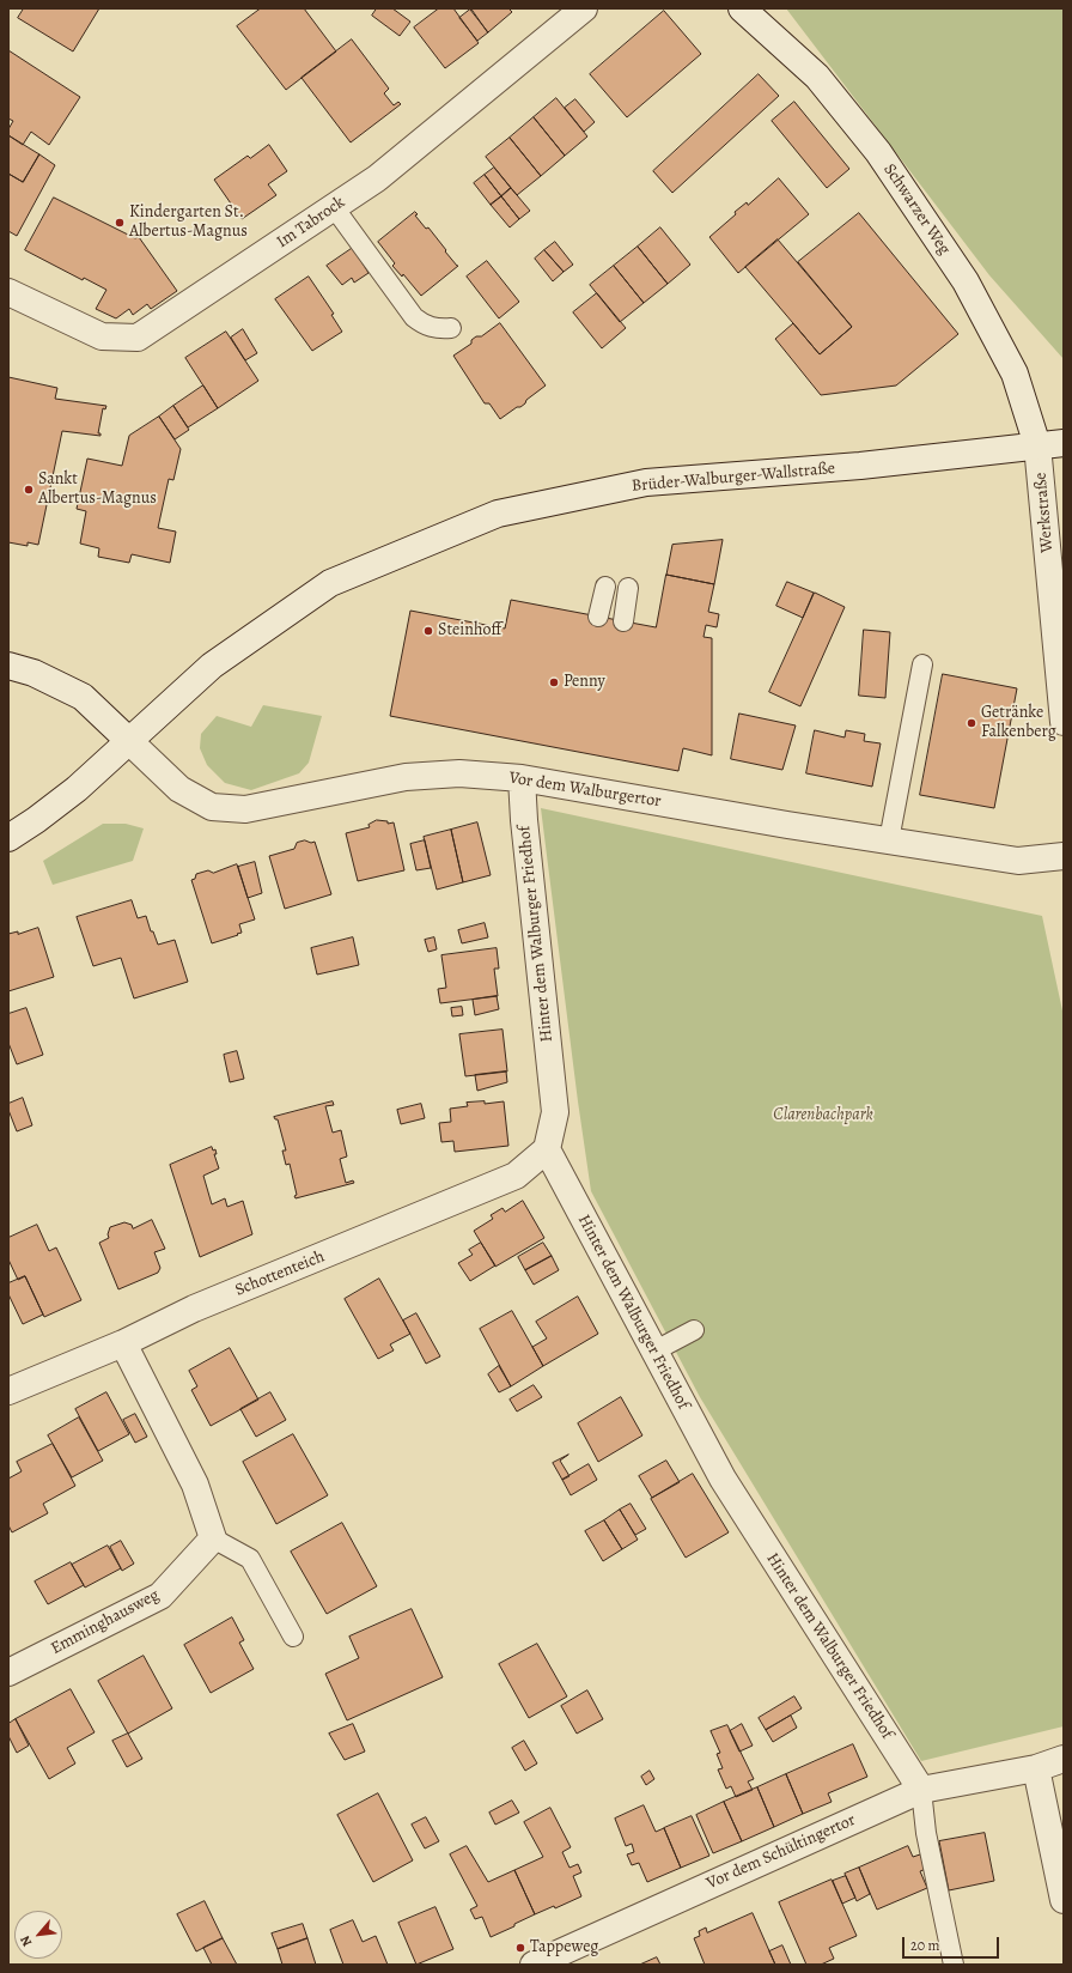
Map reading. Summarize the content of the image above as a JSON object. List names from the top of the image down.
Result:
{
  "streets": {
    "street": [
      "Schwarzer Weg",
      "Im Tabrock",
      "Brüder-Walburger-Wallstraße",
      "Werkstraße",
      "Vor dem Walburgertor",
      "Hinter dem Walburger Friedhof",
      "Schottenteich",
      "Emminghausweg",
      "Vor dem Schültingertor"
    ]
  },
  "crossings": [
    ["Schwarzer Weg", "Brüder-Walburger-Wallstraße"],
    ["Schwarzer Weg", "Werkstraße"],
    ["Brüder-Walburger-Wallstraße", "Werkstraße"],
    ["Brüder-Walburger-Wallstraße", "Vor dem Walburgertor"],
    ["Vor dem Walburgertor", "Hinter dem Walburger Friedhof"],
    ["Hinter dem Walburger Friedhof", "Schottenteich"],
    ["Hinter dem Walburger Friedhof", "Vor dem Schültingertor"]
  ],
  "parks": ["Clarenbachpark"],
  "places": [
    "Kindergarten St. Albertus-Magnus",
    "Sankt Albertus-Magnus",
    "Steinhoff",
    "Penny",
    "Getränke Falkenberg",
    "Tappeweg"
  ],
  "scale_bar": "20 m",
  "north": "bottom left"
}
